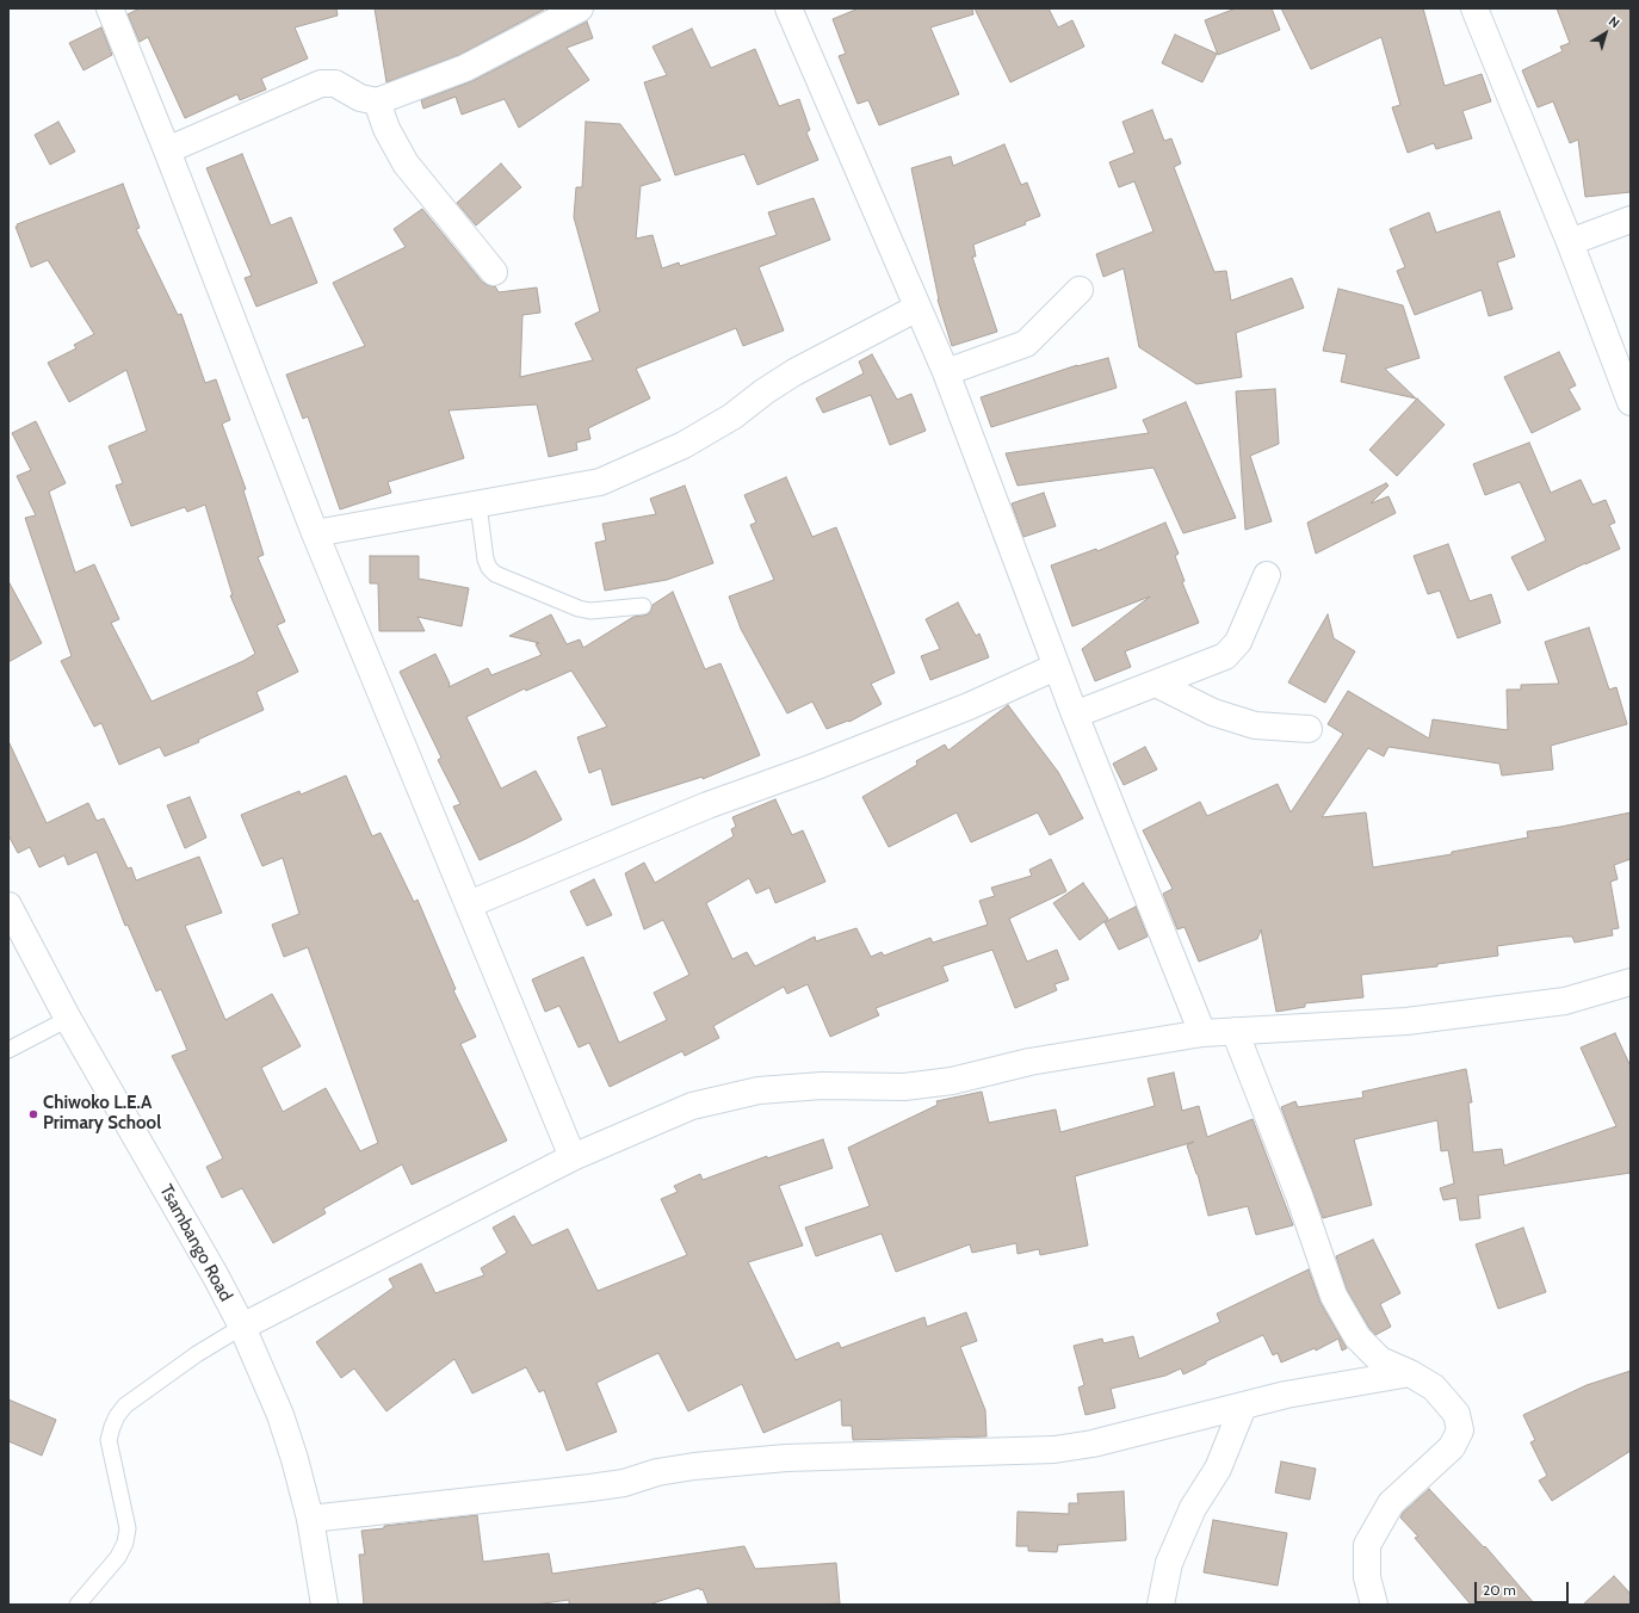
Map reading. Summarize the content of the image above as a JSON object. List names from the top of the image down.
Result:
{
  "streets": {
    "street": ["Tsambango Road"]
  },
  "places": ["Chiwoko L.E.A Primary School"],
  "scale_bar": "20 m",
  "north": "top right"
}
